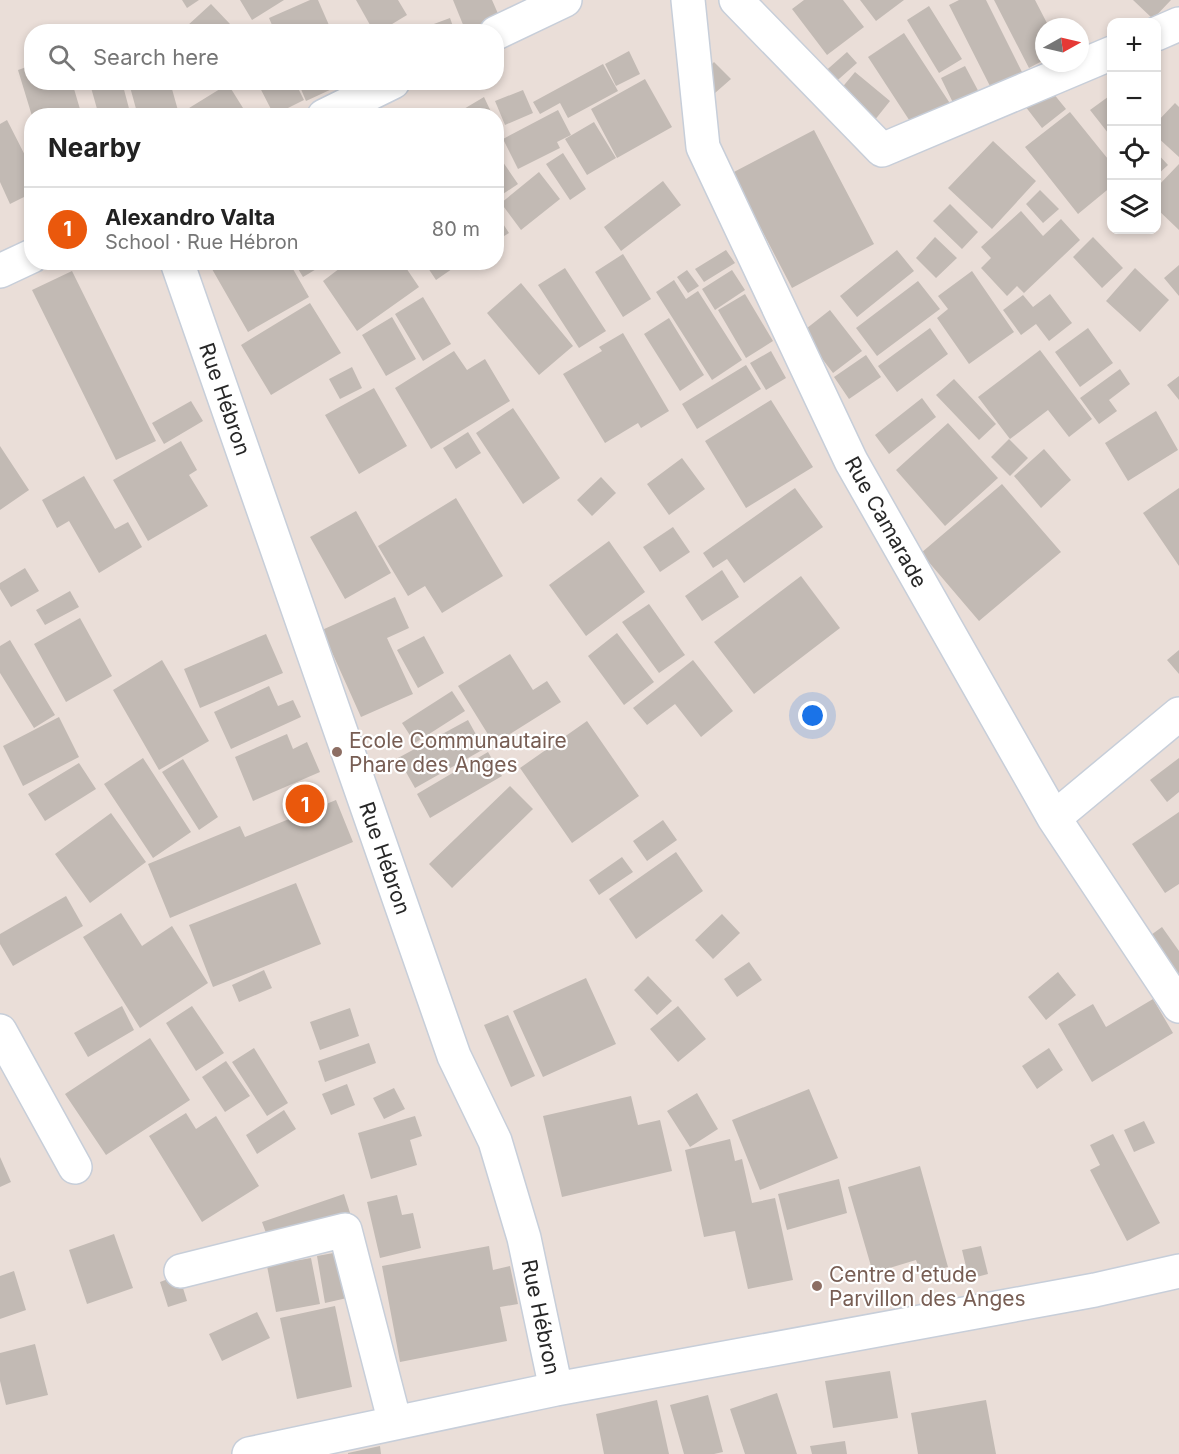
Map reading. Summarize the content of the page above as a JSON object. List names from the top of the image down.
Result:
{
  "streets": {
    "street": ["Rue Hébron", "Rue Camarade"]
  },
  "places": ["Ecole Communautaire Phare des Anges", "Centre d'etude Parvillon des Anges"],
  "north": "right",
  "page": {
    "map_buttons": ["+", "−"],
    "search": "Search here",
    "heading": "Nearby",
    "list": [
      {
        "mark": "1",
        "name": "Alexandro Valta",
        "note": "School · Rue Hébron",
        "value": "80 m"
      }
    ],
    "pins": "1"
  }
}
